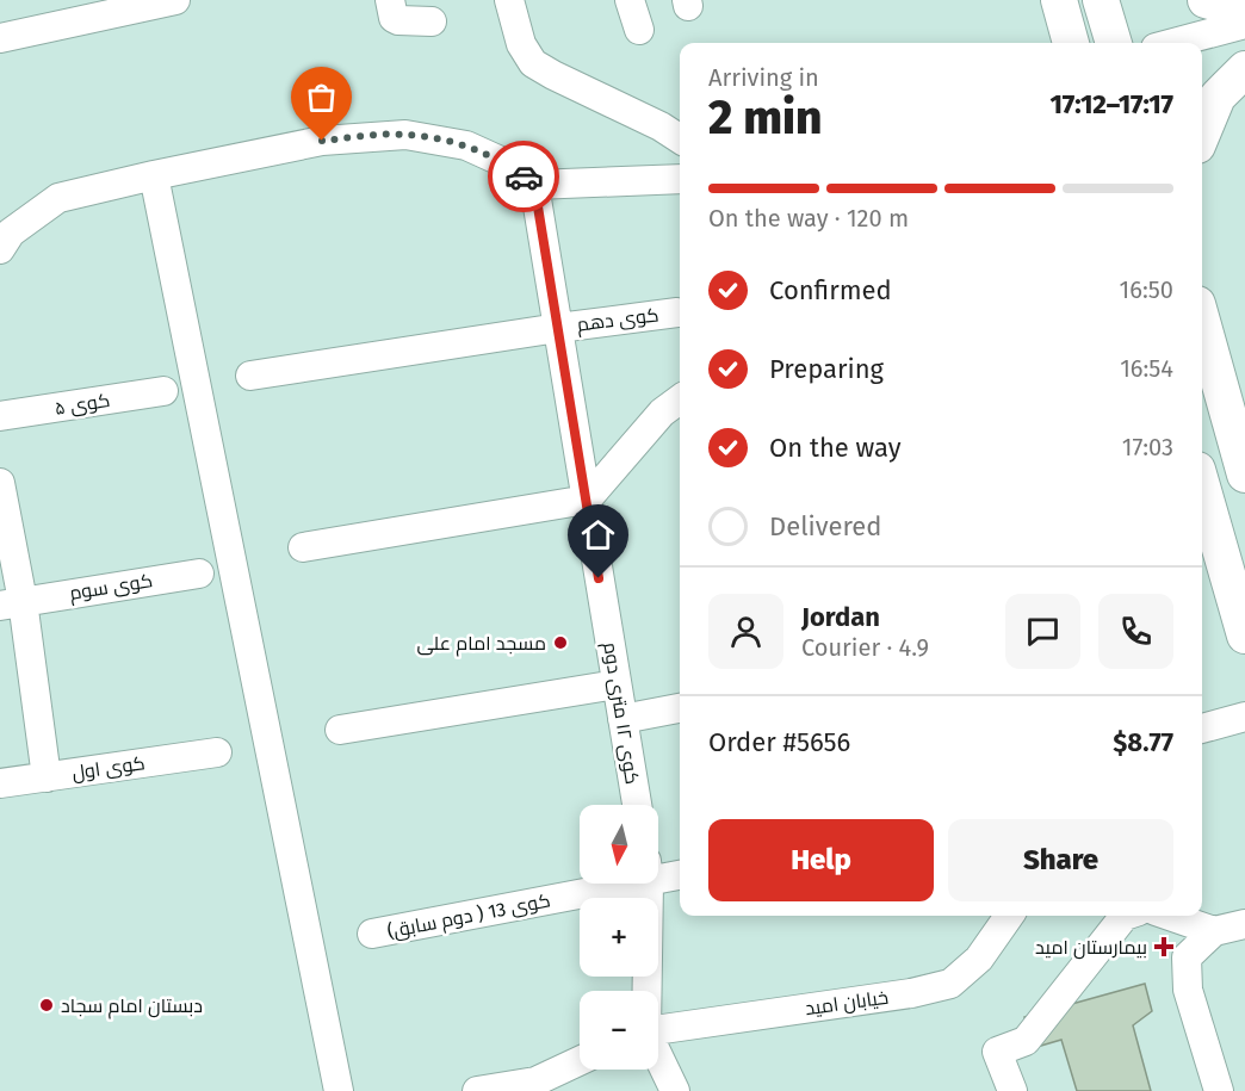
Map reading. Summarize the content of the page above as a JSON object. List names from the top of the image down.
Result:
{
  "streets": {
    "street": [
      "کوی دهم",
      "کوی ۵",
      "کوی سوم",
      "کوی ۱۲ متری دوم",
      "کوی اول",
      "کوی 13 ( دوم سابق)",
      "خیابان امید"
    ]
  },
  "crossings": [
    ["کوی دهم", "کوی ۱۲ متری دوم"]
  ],
  "places": {
    "other": ["مسجد امام علی", "دبستان امام سجاد"],
    "health": ["بیمارستان امید"]
  },
  "north": "bottom",
  "page": {
    "heading": ["2 min", "Arriving in", "17:12–17:17"],
    "panel": [
      "Jordan",
      "Courier · 4.9",
      "Order #5656",
      "$8.77"
    ],
    "bar": "On the way · 120 m",
    "list": [
      ["Confirmed", "16:50"],
      ["Preparing", "16:54"],
      ["On the way", "17:03"],
      "Delivered"
    ],
    "map_buttons": ["+", "−"],
    "buttons": ["Help", "Share"]
  }
}
